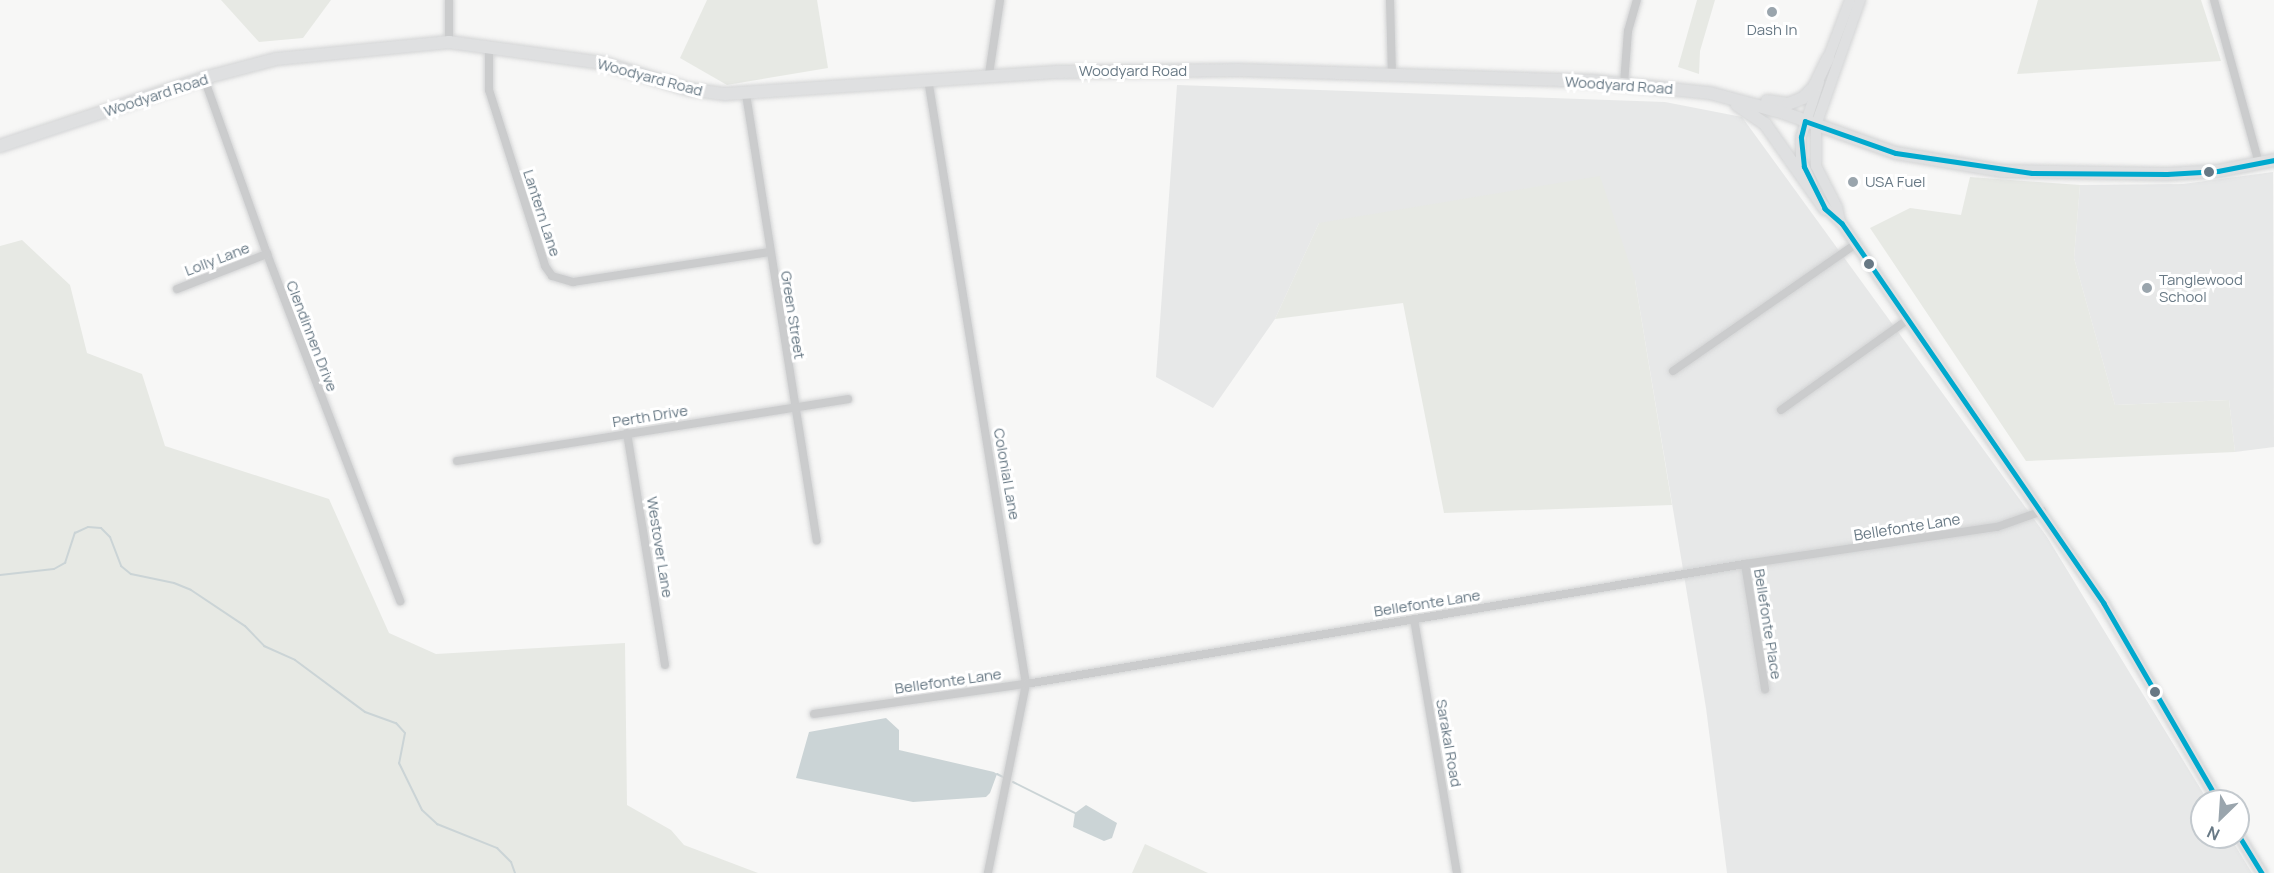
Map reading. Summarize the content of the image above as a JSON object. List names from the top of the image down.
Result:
{
  "streets": {
    "main road": ["Woodyard Road"],
    "street": [
      "Lantern Lane",
      "Lolly Lane",
      "Green Street",
      "Clendinnen Drive",
      "Perth Drive",
      "Colonial Lane",
      "Bellefonte Lane",
      "Westover Lane",
      "Bellefonte Place",
      "Sarakal Road"
    ]
  },
  "crossings": [
    ["Woodyard Road", "Lantern Lane"],
    ["Woodyard Road", "Green Street"],
    ["Woodyard Road", "Clendinnen Drive"],
    ["Woodyard Road", "Colonial Lane"],
    ["Lantern Lane", "Green Street"],
    ["Lolly Lane", "Clendinnen Drive"],
    ["Green Street", "Perth Drive"],
    ["Perth Drive", "Westover Lane"],
    ["Colonial Lane", "Bellefonte Lane"],
    ["Bellefonte Lane", "Bellefonte Place"],
    ["Bellefonte Lane", "Sarakal Road"]
  ],
  "places": ["Dash In", "USA Fuel", "Tanglewood School"],
  "north": "bottom left"
}
